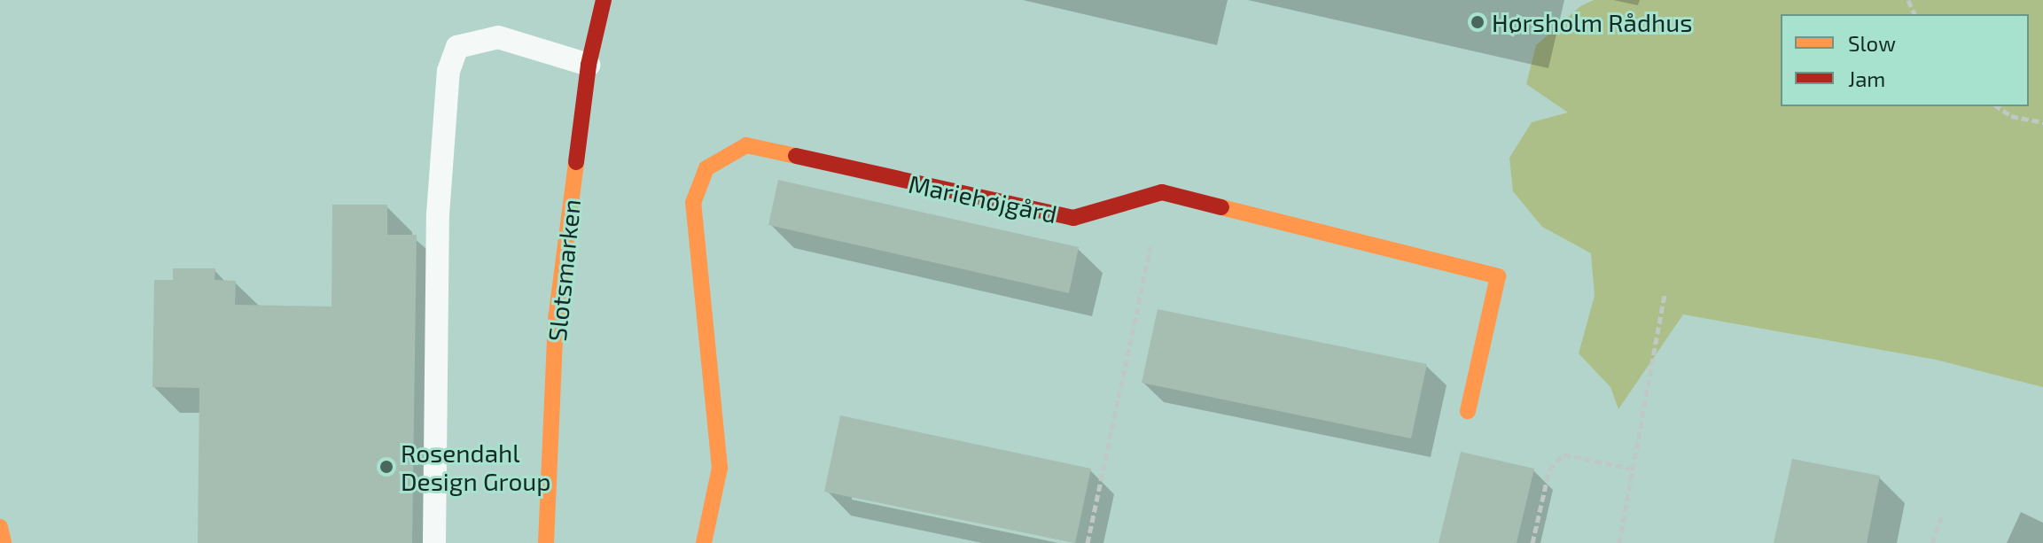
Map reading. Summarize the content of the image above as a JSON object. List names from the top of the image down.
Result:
{
  "streets": {
    "street": ["Mariehøjgård", "Slotsmarken"]
  },
  "places": ["Hørsholm Rådhus", "Rosendahl Design Group"],
  "legend": ["Slow", "Jam"]
}
